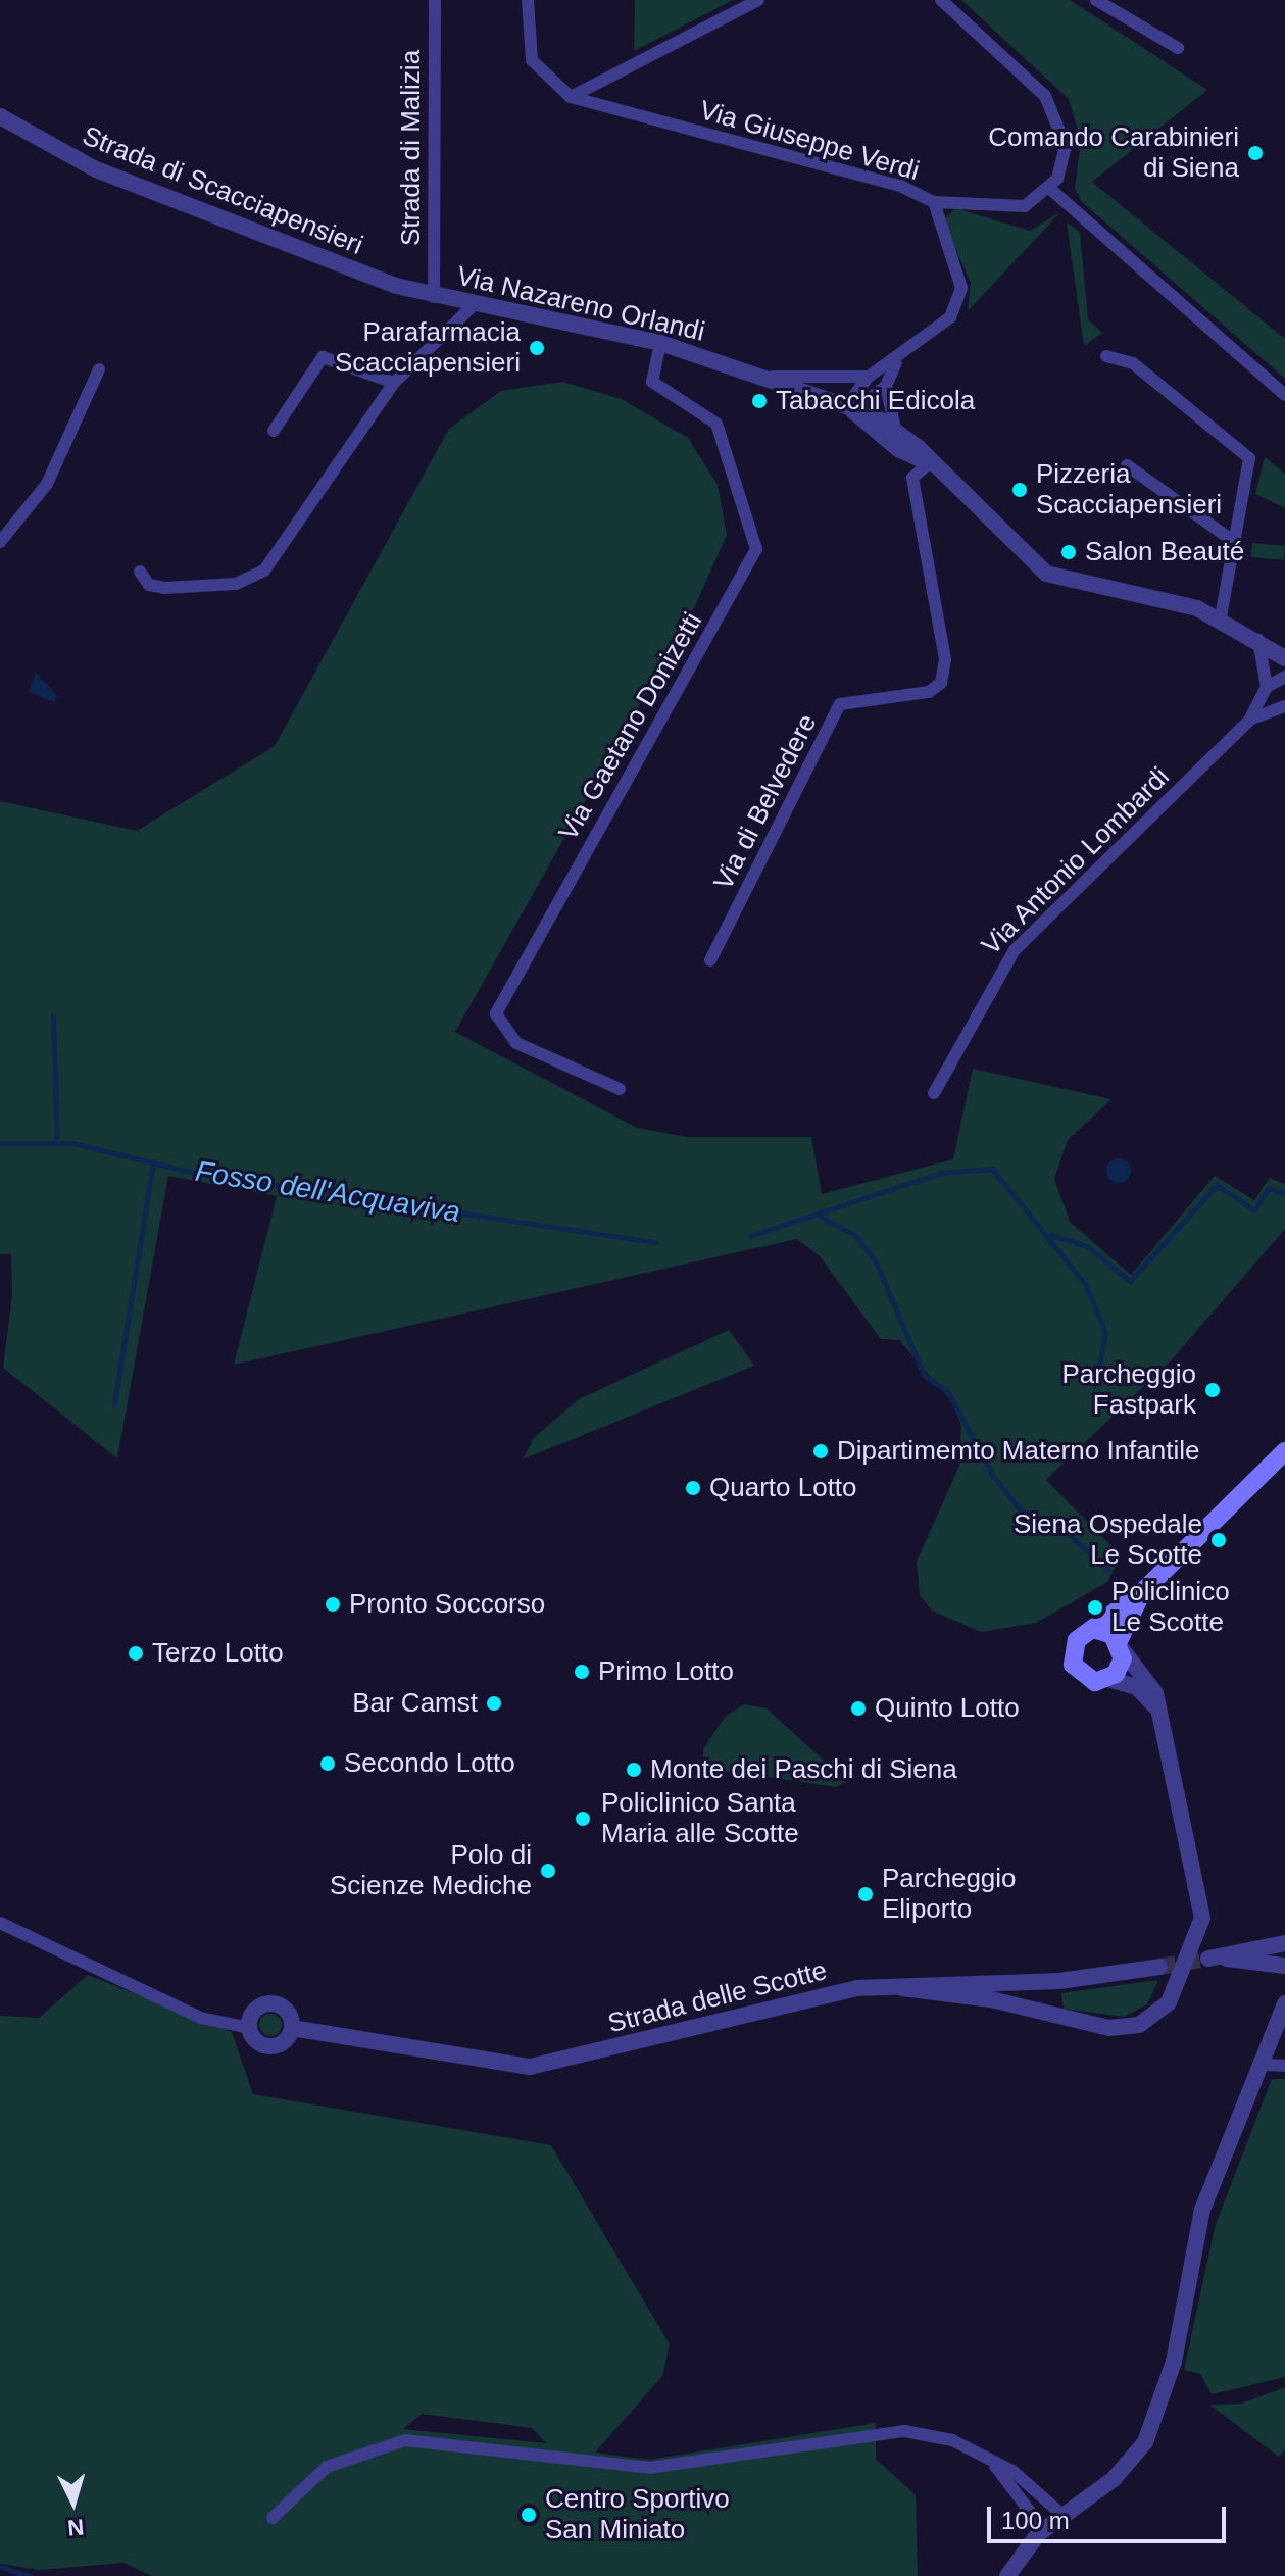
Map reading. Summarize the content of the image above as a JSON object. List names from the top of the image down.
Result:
{
  "streets": {
    "street": [
      "Via Giuseppe Verdi",
      "Strada di Malizia",
      "Strada di Scacciapensieri",
      "Via Nazareno Orlandi",
      "Via Gaetano Donizetti",
      "Via di Belvedere",
      "Via Antonio Lombardi",
      "Strada delle Scotte"
    ]
  },
  "crossings": [
    ["Strada di Malizia", "Strada di Scacciapensieri"],
    ["Strada di Malizia", "Via Nazareno Orlandi"],
    ["Strada di Scacciapensieri", "Via Nazareno Orlandi"],
    ["Via Nazareno Orlandi", "Via Gaetano Donizetti"],
    ["Via Nazareno Orlandi", "Via di Belvedere"]
  ],
  "water": ["Fosso dell'Acquaviva"],
  "places": [
    "Comando Carabinieri di Siena",
    "Parafarmacia Scacciapensieri",
    "Tabacchi Edicola",
    "Pizzeria Scacciapensieri",
    "Salon Beauté",
    "Parcheggio Fastpark",
    "Dipartimemto Materno Infantile",
    "Quarto Lotto",
    "Siena Ospedale Le Scotte",
    "Pronto Soccorso",
    "Policlinico Le Scotte",
    "Terzo Lotto",
    "Primo Lotto",
    "Bar Camst",
    "Quinto Lotto",
    "Secondo Lotto",
    "Monte dei Paschi di Siena",
    "Policlinico Santa Maria alle Scotte",
    "Polo di Scienze Mediche",
    "Parcheggio Eliporto",
    "Centro Sportivo San Miniato"
  ],
  "scale_bar": "100 m",
  "north": "bottom"
}
